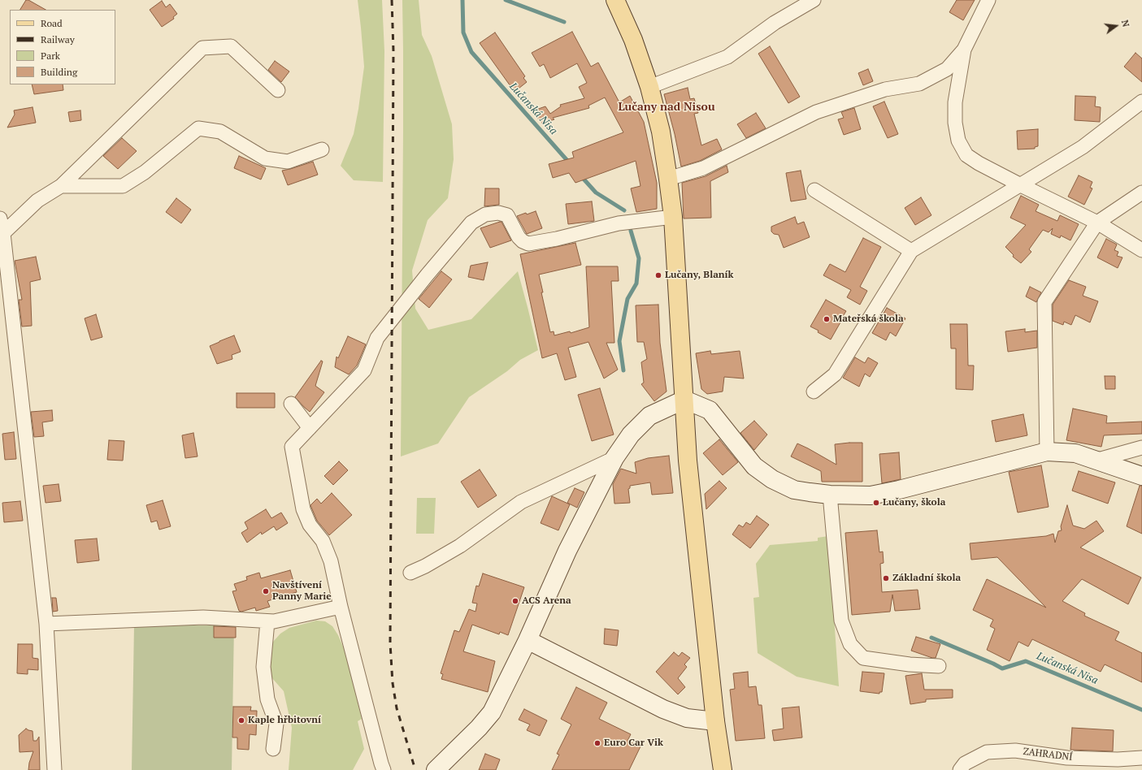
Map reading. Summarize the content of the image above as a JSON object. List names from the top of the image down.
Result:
{
  "streets": {
    "street": ["ZAHRADNÍ"]
  },
  "districts": ["Lučany nad Nisou"],
  "water": ["Lučanská Nisa"],
  "places": [
    "Lučany, Blaník",
    "Mateřská škola",
    "Lučany, škola",
    "Základní škola",
    "Navštívení Panny Marie",
    "ACS Arena",
    "Kaple hřbitovní",
    "Euro Car Vik"
  ],
  "legend": [
    "Road",
    "Railway",
    "Park",
    "Building"
  ],
  "north": "right"
}
